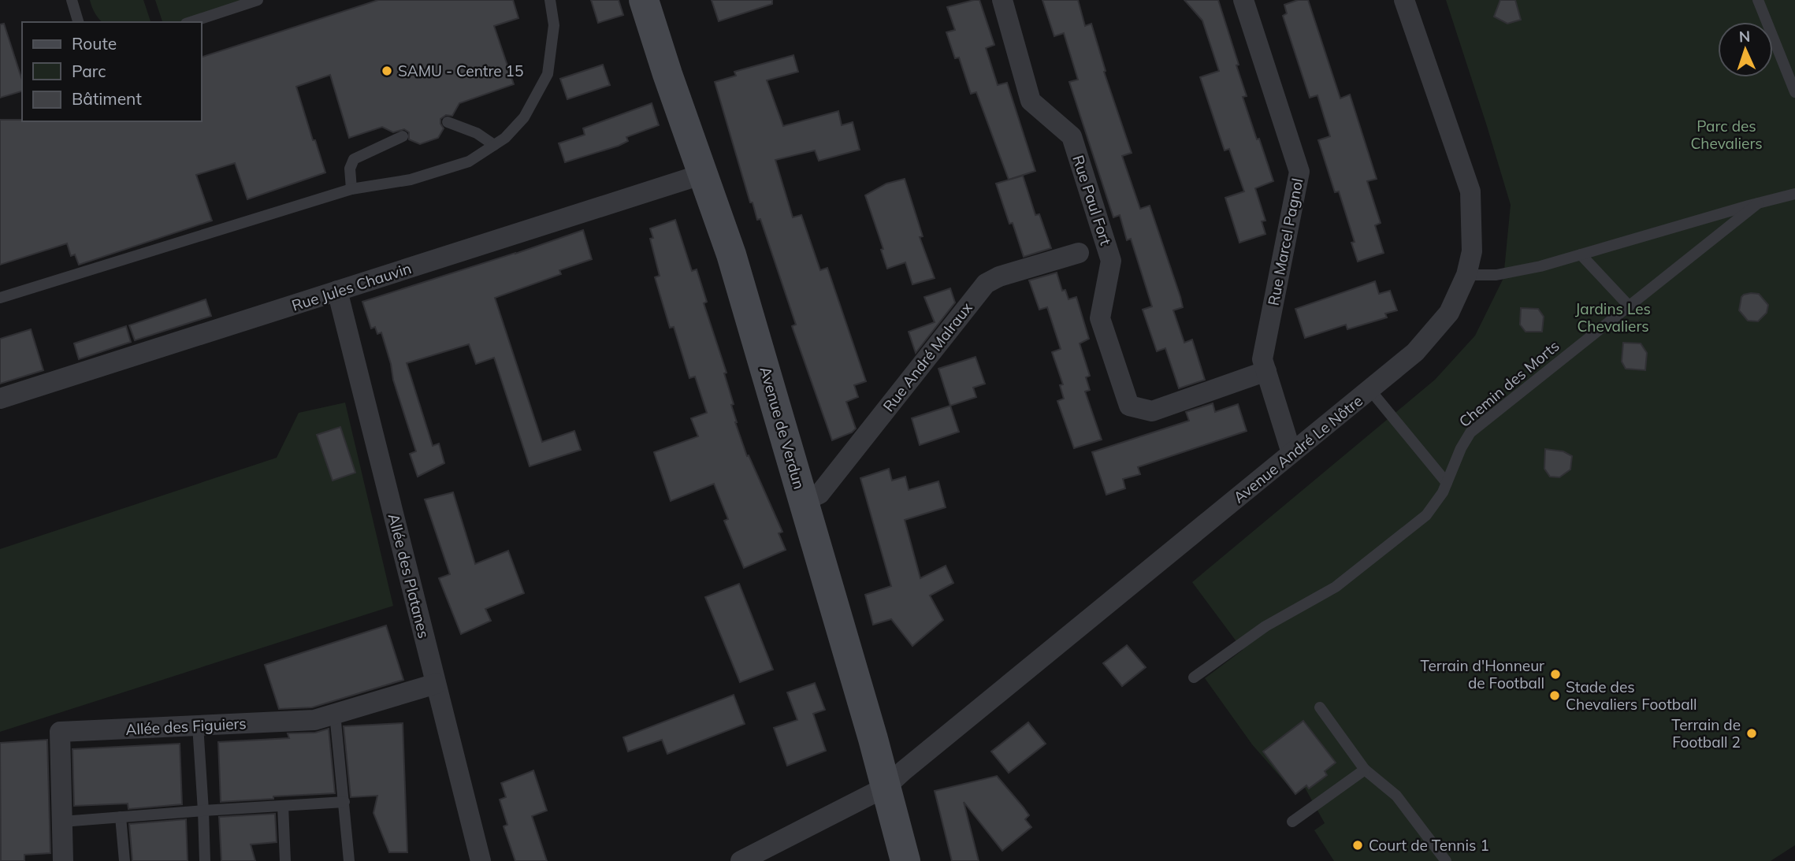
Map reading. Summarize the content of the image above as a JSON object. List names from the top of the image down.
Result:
{
  "streets": {
    "main road": ["Avenue de Verdun"],
    "street": [
      "Rue Paul Fort",
      "Rue Marcel Pagnol",
      "Rue Jules Chauvin",
      "Rue André Malraux",
      "Avenue André Le Nôtre",
      "Allée des Platanes",
      "Allée des Figuiers"
    ],
    "lane": ["Chemin des Morts"]
  },
  "crossings": [
    ["Rue Paul Fort", "Rue Marcel Pagnol"],
    ["Rue Marcel Pagnol", "Avenue André Le Nôtre"],
    ["Rue Jules Chauvin", "Avenue de Verdun"],
    ["Rue Jules Chauvin", "Allée des Platanes"],
    ["Rue André Malraux", "Avenue de Verdun"],
    ["Avenue de Verdun", "Avenue André Le Nôtre"],
    ["Allée des Platanes", "Allée des Figuiers"]
  ],
  "parks": ["Parc des Chevaliers", "Jardins Les Chevaliers"],
  "places": [
    "SAMU - Centre 15",
    "Terrain d'Honneur de Football",
    "Stade des Chevaliers Football",
    "Terrain de Football 2",
    "Court de Tennis 1"
  ],
  "legend": ["Route", "Parc", "Bâtiment"],
  "north": "top"
}
